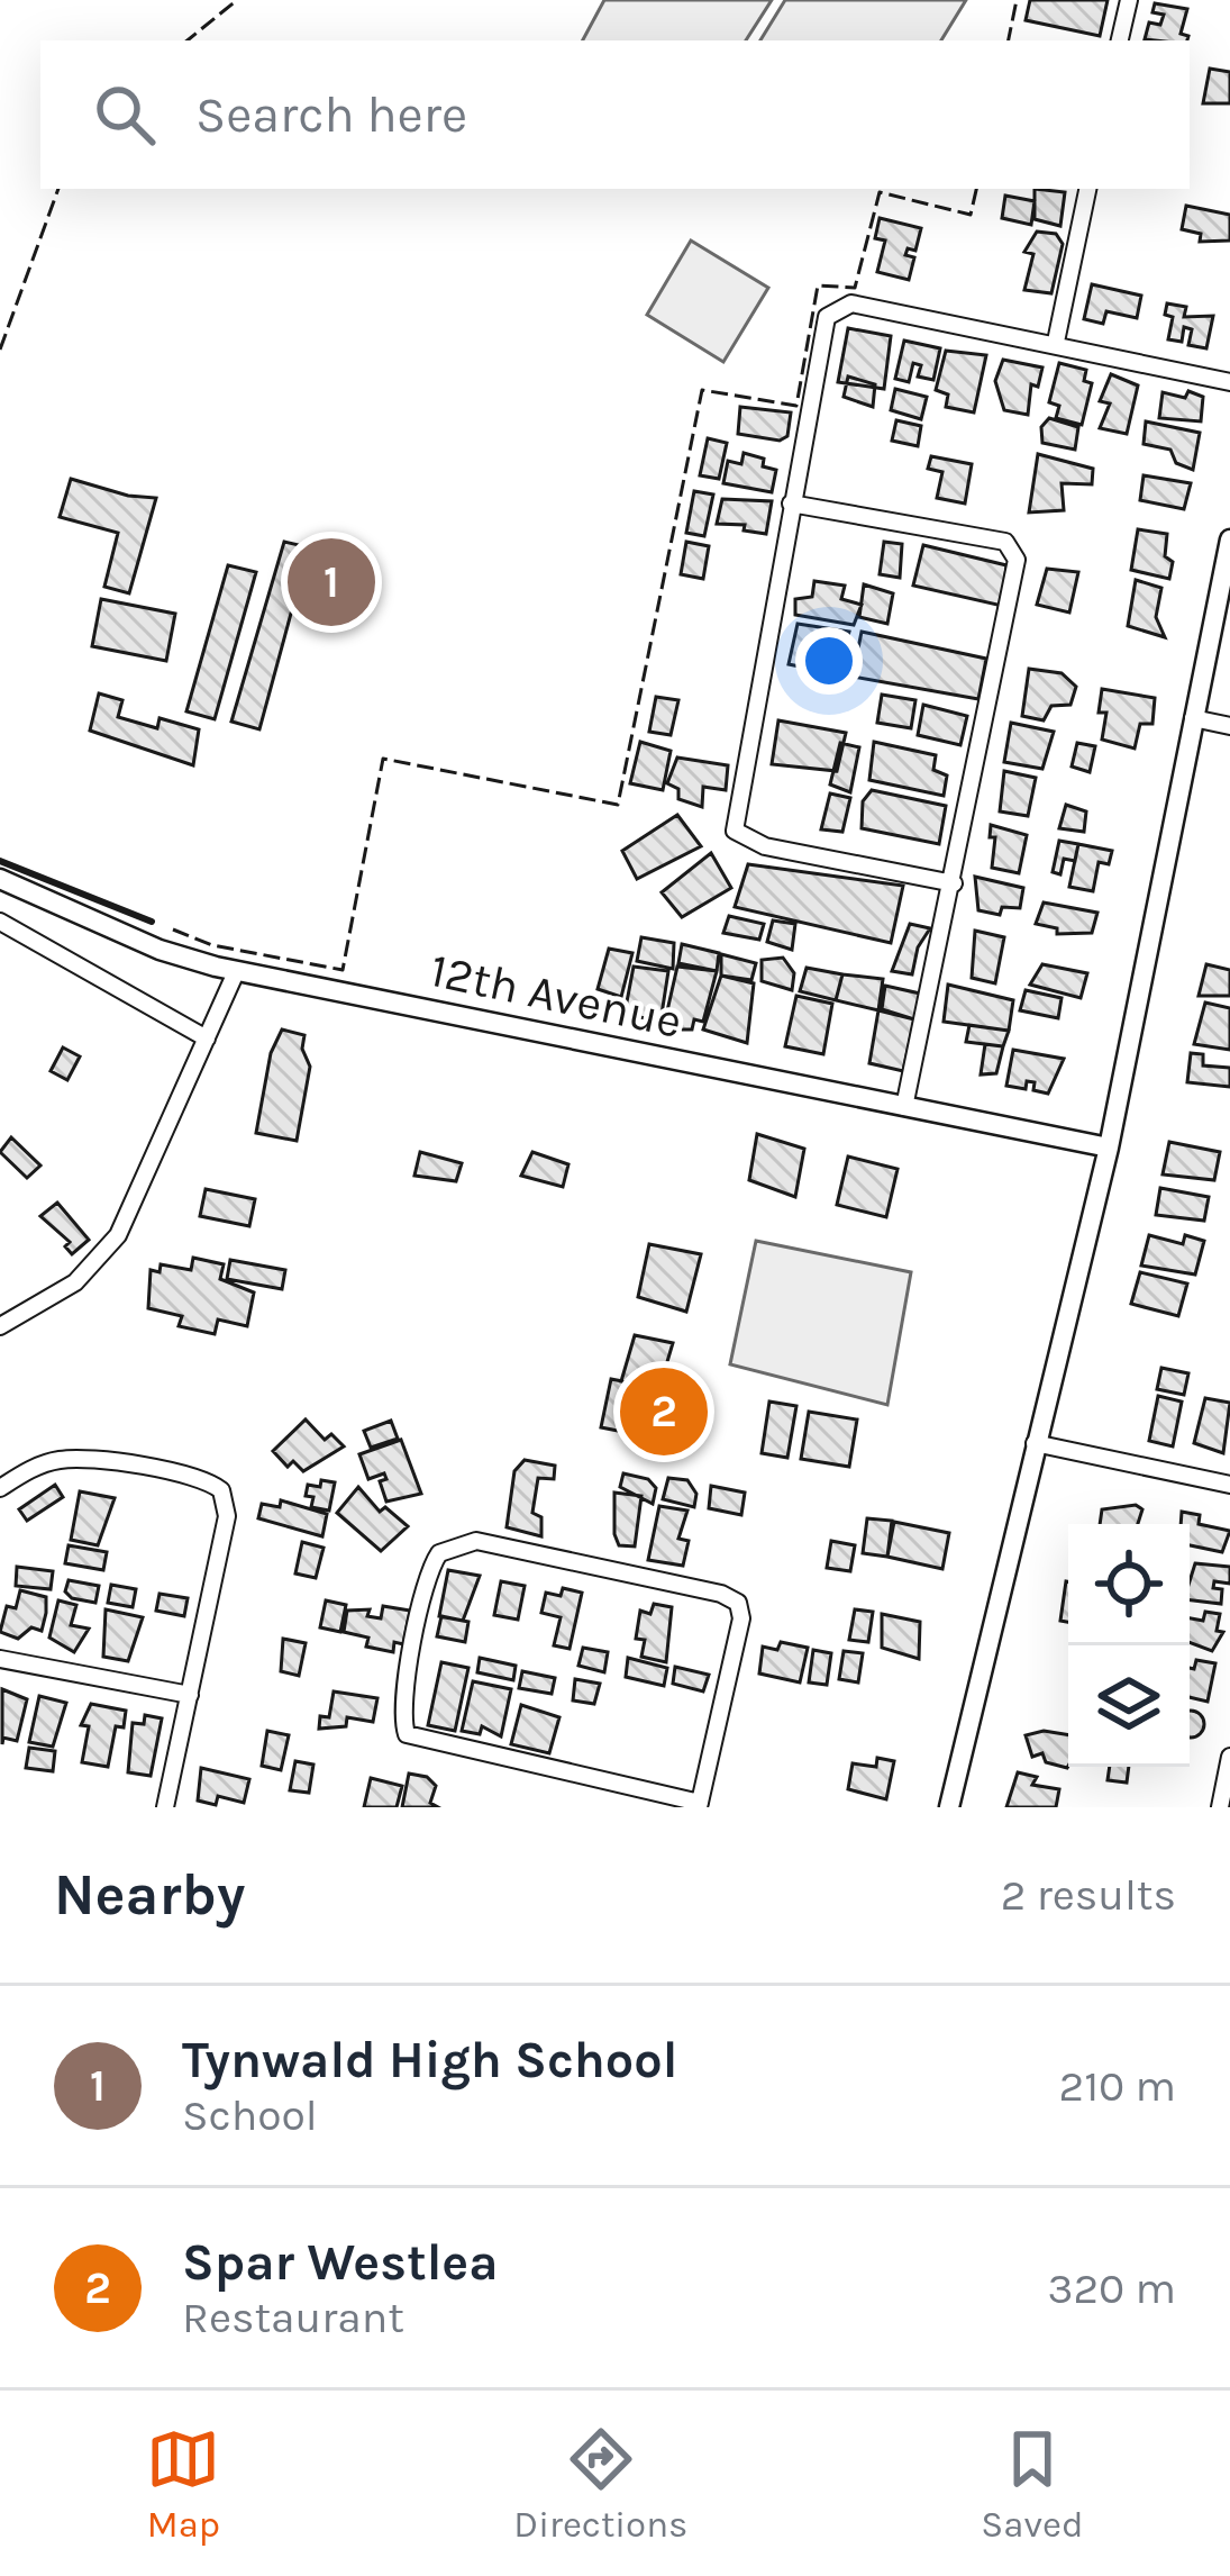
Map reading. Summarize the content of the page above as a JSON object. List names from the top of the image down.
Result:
{
  "streets": {
    "street": ["12th Avenue"]
  },
  "page": {
    "search": "Search here",
    "pins": ["1", "2"],
    "heading": ["Nearby", "2 results"],
    "list": [
      {
        "mark": "1",
        "name": "Tynwald High School",
        "note": "School",
        "value": "210 m"
      },
      {
        "mark": "2",
        "name": "Spar Westlea",
        "note": "Restaurant",
        "value": "320 m"
      }
    ],
    "nav": ["Map", "Directions", "Saved"]
  }
}
